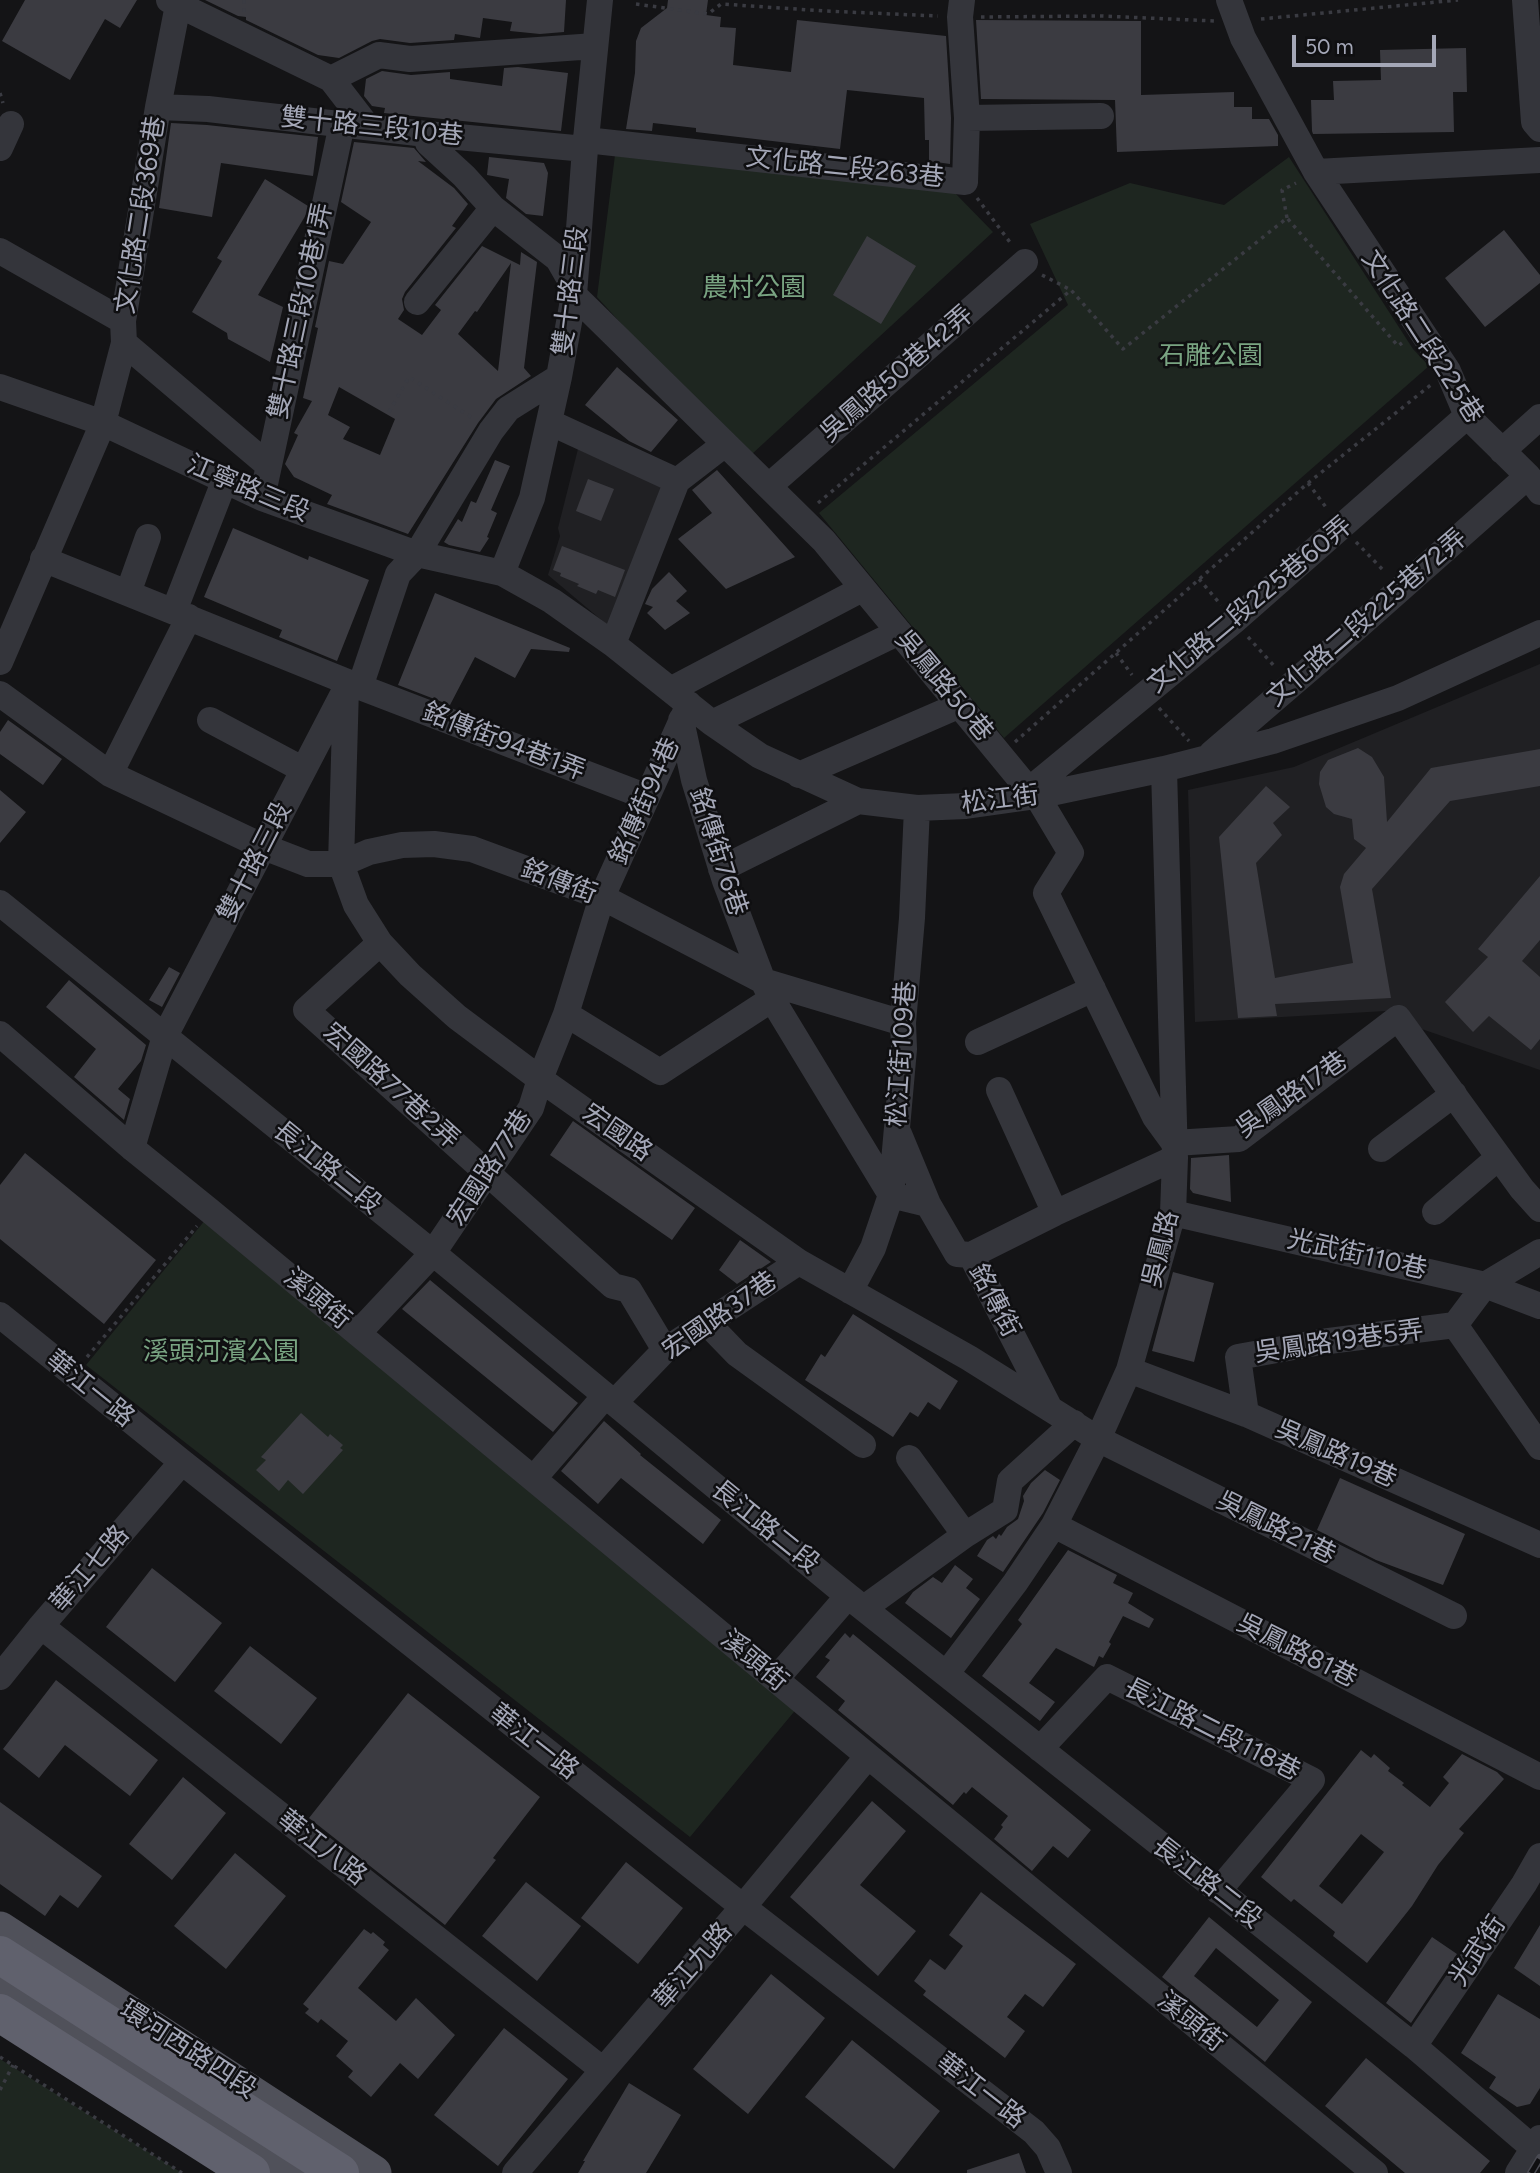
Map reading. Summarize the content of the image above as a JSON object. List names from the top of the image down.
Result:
{
  "streets": {
    "main road": ["環河西路四段"],
    "street": [
      "雙十路三段10巷",
      "文化路二段263巷",
      "文化路二段369巷",
      "雙十路三段",
      "雙十路三段10巷1弄",
      "文化路二段225巷",
      "吳鳳路50巷42弄",
      "江寧路三段",
      "文化路二段225巷60弄",
      "文化路二段225巷72弄",
      "吳鳳路50巷",
      "銘傳街94巷1弄",
      "松江街",
      "銘傳街94巷",
      "銘傳街76巷",
      "銘傳街",
      "松江街109巷",
      "宏國路77巷2弄",
      "吳鳳路17巷",
      "宏國路",
      "長江路二段",
      "宏國路77巷",
      "吳鳳路",
      "光武街110巷",
      "溪頭街",
      "宏國路37巷",
      "吳鳳路19巷5弄",
      "華江一路",
      "吳鳳路19巷",
      "吳鳳路21巷",
      "華江七路",
      "吳鳳路81巷",
      "長江路二段118巷",
      "華江八路",
      "光武街",
      "華江九路"
    ]
  },
  "crossings": [
    ["雙十路三段10巷", "文化路二段263巷"],
    ["雙十路三段10巷", "文化路二段369巷"],
    ["雙十路三段10巷", "雙十路三段"],
    ["雙十路三段10巷", "雙十路三段10巷1弄"],
    ["雙十路三段10巷", "吳鳳路50巷"],
    ["文化路二段263巷", "雙十路三段"],
    ["文化路二段369巷", "江寧路三段"],
    ["文化路二段369巷", "銘傳街94巷1弄"],
    ["雙十路三段", "江寧路三段"],
    ["雙十路三段", "吳鳳路50巷"],
    ["雙十路三段", "銘傳街94巷1弄"],
    ["雙十路三段", "松江街"],
    ["雙十路三段", "宏國路"],
    ["雙十路三段", "長江路二段"],
    ["雙十路三段", "溪頭街"],
    ["雙十路三段10巷1弄", "江寧路三段"],
    ["文化路二段225巷", "文化路二段225巷60弄"],
    ["文化路二段225巷", "文化路二段225巷72弄"],
    ["吳鳳路50巷42弄", "吳鳳路50巷"],
    ["江寧路三段", "松江街"],
    ["文化路二段225巷60弄", "吳鳳路50巷"],
    ["文化路二段225巷60弄", "松江街"],
    ["文化路二段225巷72弄", "松江街"],
    ["吳鳳路50巷", "松江街"],
    ["吳鳳路50巷", "吳鳳路17巷"],
    ["吳鳳路50巷", "吳鳳路"],
    ["銘傳街94巷1弄", "銘傳街94巷"],
    ["銘傳街94巷1弄", "宏國路"],
    ["松江街", "銘傳街94巷"],
    ["松江街", "銘傳街76巷"],
    ["松江街", "松江街109巷"],
    ["松江街", "吳鳳路"],
    ["銘傳街94巷", "銘傳街76巷"],
    ["銘傳街94巷", "銘傳街"],
    ["銘傳街94巷", "宏國路77巷"],
    ["銘傳街76巷", "銘傳街"],
    ["銘傳街", "松江街109巷"],
    ["銘傳街", "宏國路"],
    ["松江街109巷", "宏國路"],
    ["宏國路77巷2弄", "宏國路"],
    ["宏國路77巷2弄", "宏國路77巷"],
    ["吳鳳路17巷", "吳鳳路"],
    ["宏國路", "宏國路77巷"],
    ["宏國路", "吳鳳路"],
    ["宏國路", "宏國路37巷"],
    ["宏國路", "吳鳳路21巷"],
    ["長江路二段", "宏國路77巷"],
    ["長江路二段", "吳鳳路"],
    ["長江路二段", "宏國路37巷"],
    ["長江路二段", "長江路二段118巷"],
    ["長江路二段", "光武街"],
    ["宏國路77巷", "溪頭街"],
    ["吳鳳路", "光武街110巷"],
    ["吳鳳路", "吳鳳路19巷"],
    ["吳鳳路", "吳鳳路21巷"],
    ["吳鳳路", "吳鳳路81巷"],
    ["溪頭街", "宏國路37巷"],
    ["溪頭街", "華江九路"],
    ["吳鳳路19巷5弄", "吳鳳路19巷"],
    ["華江一路", "華江七路"],
    ["華江一路", "華江九路"],
    ["華江七路", "華江八路"],
    ["華江八路", "華江九路"]
  ],
  "parks": ["農村公園", "石雕公園", "溪頭河濱公園"],
  "scale_bar": "50 m"
}
